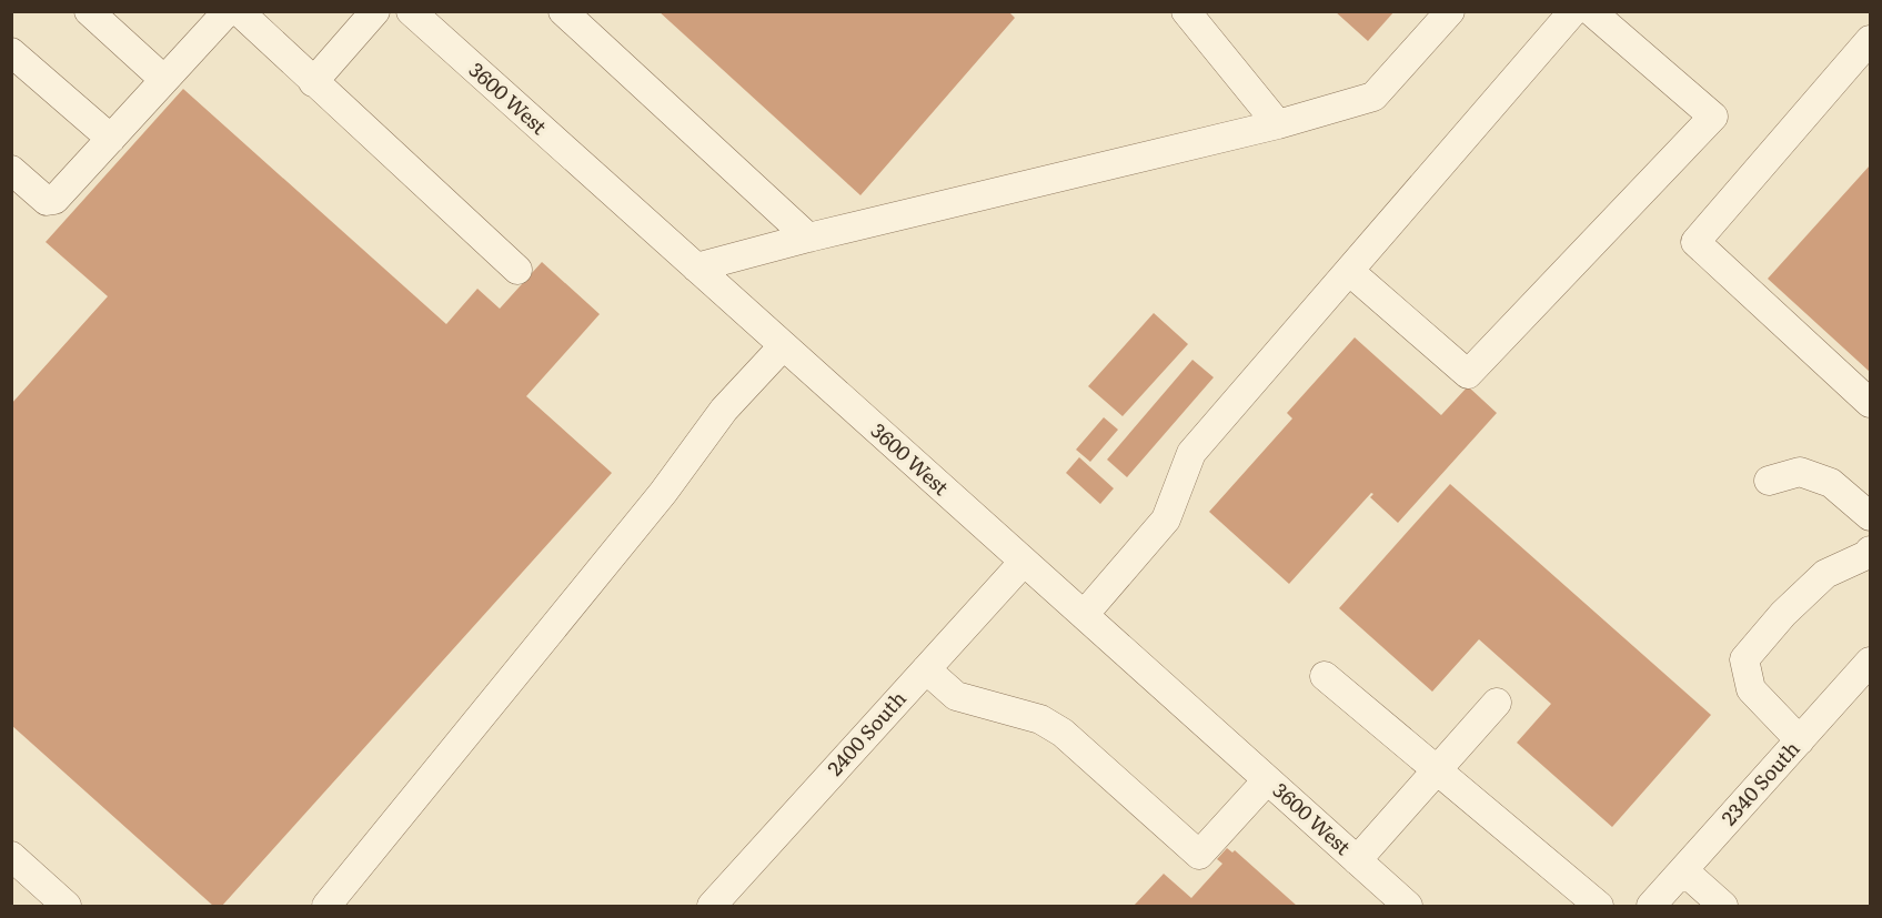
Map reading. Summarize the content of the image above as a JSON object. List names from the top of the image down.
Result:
{
  "streets": {
    "street": ["3600 West", "2400 South", "2340 South"]
  },
  "crossings": [
    ["3600 West", "2400 South"]
  ]
}
